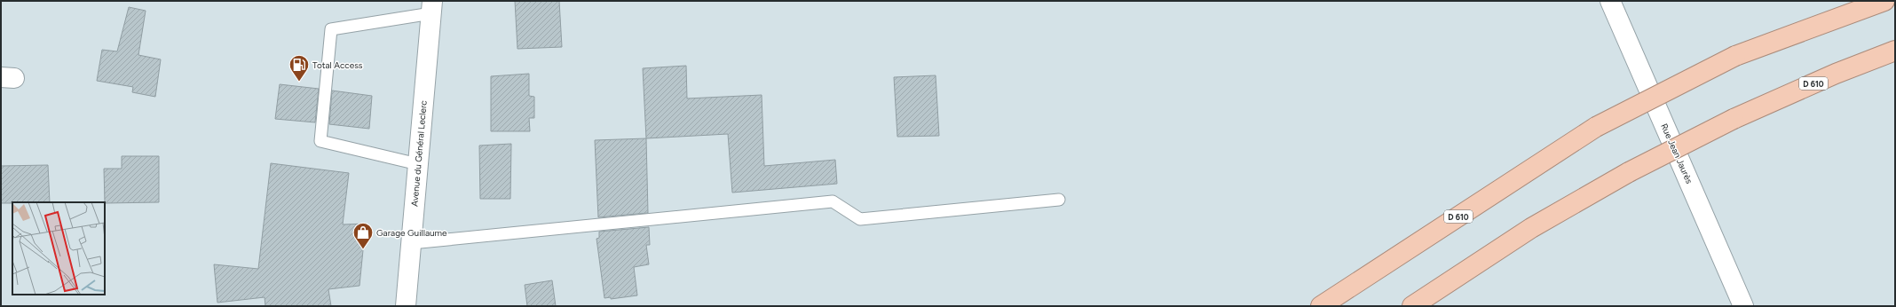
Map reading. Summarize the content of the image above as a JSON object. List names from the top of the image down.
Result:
{
  "streets": {
    "highway": ["D 610"],
    "street": ["Avenue du Général Leclerc", "Rue Jean Jaurès"]
  },
  "places": {
    "fuel station": ["Total Access"],
    "shop": ["Garage Guillaume"]
  }
}
